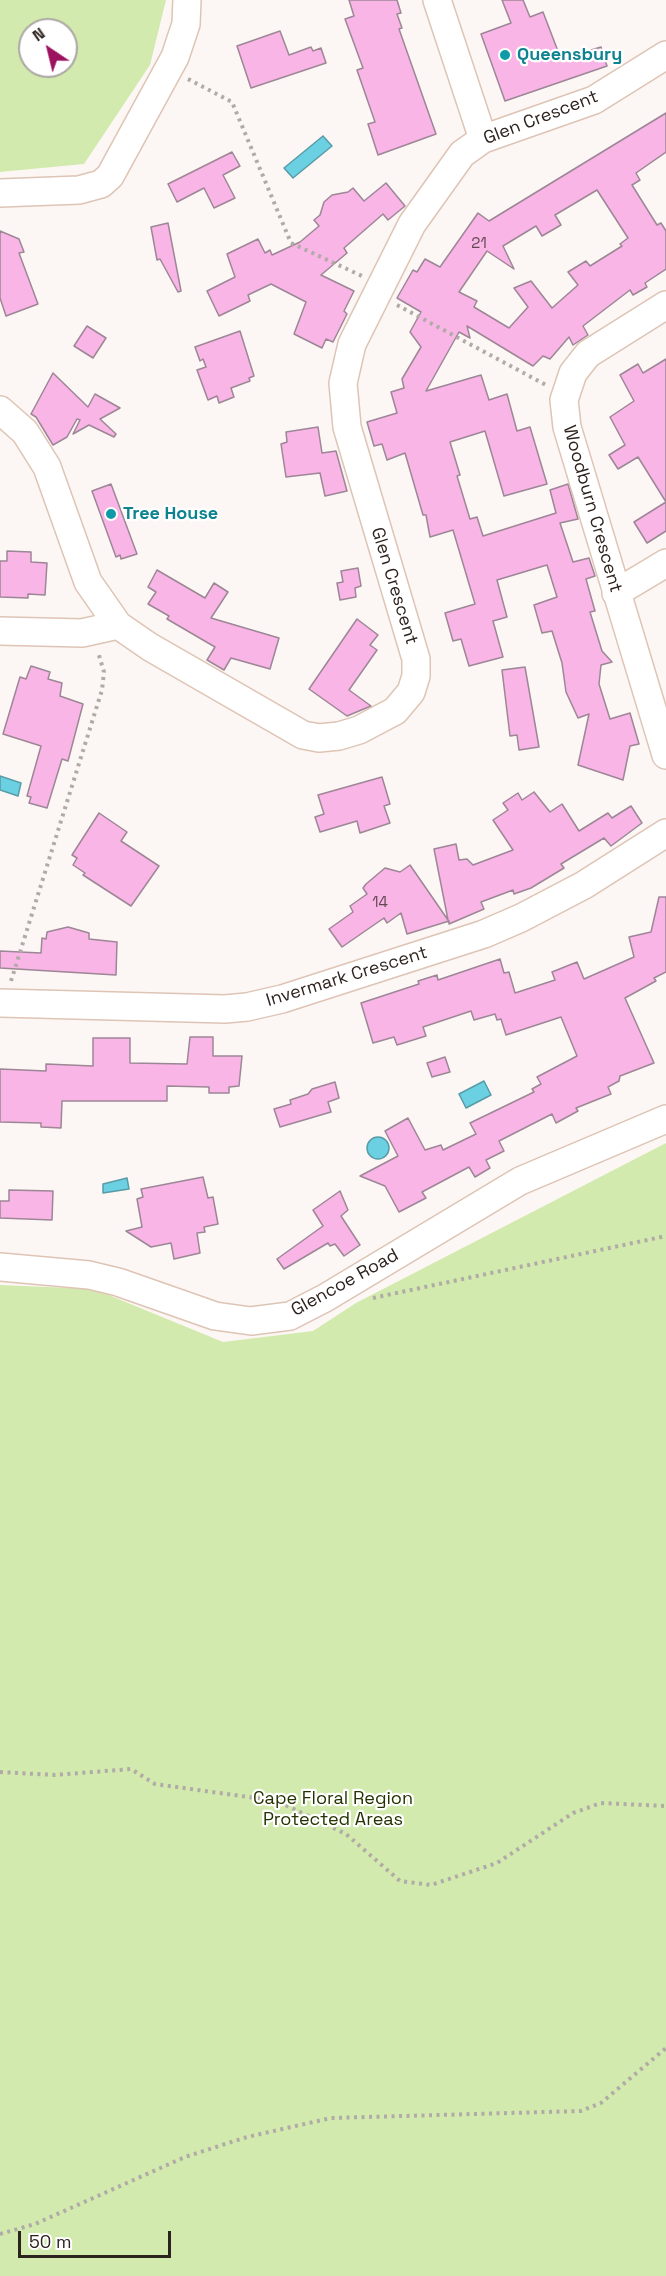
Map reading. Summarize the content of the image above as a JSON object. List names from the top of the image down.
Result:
{
  "streets": {
    "street": [
      "Glen Crescent",
      "Woodburn Crescent",
      "Invermark Crescent",
      "Glencoe Road"
    ]
  },
  "parks": ["Cape Floral Region Protected Areas"],
  "places": ["Queensbury", "Tree House"],
  "house_numbers": ["21", "14"],
  "scale_bar": "50 m",
  "north": "top left"
}
